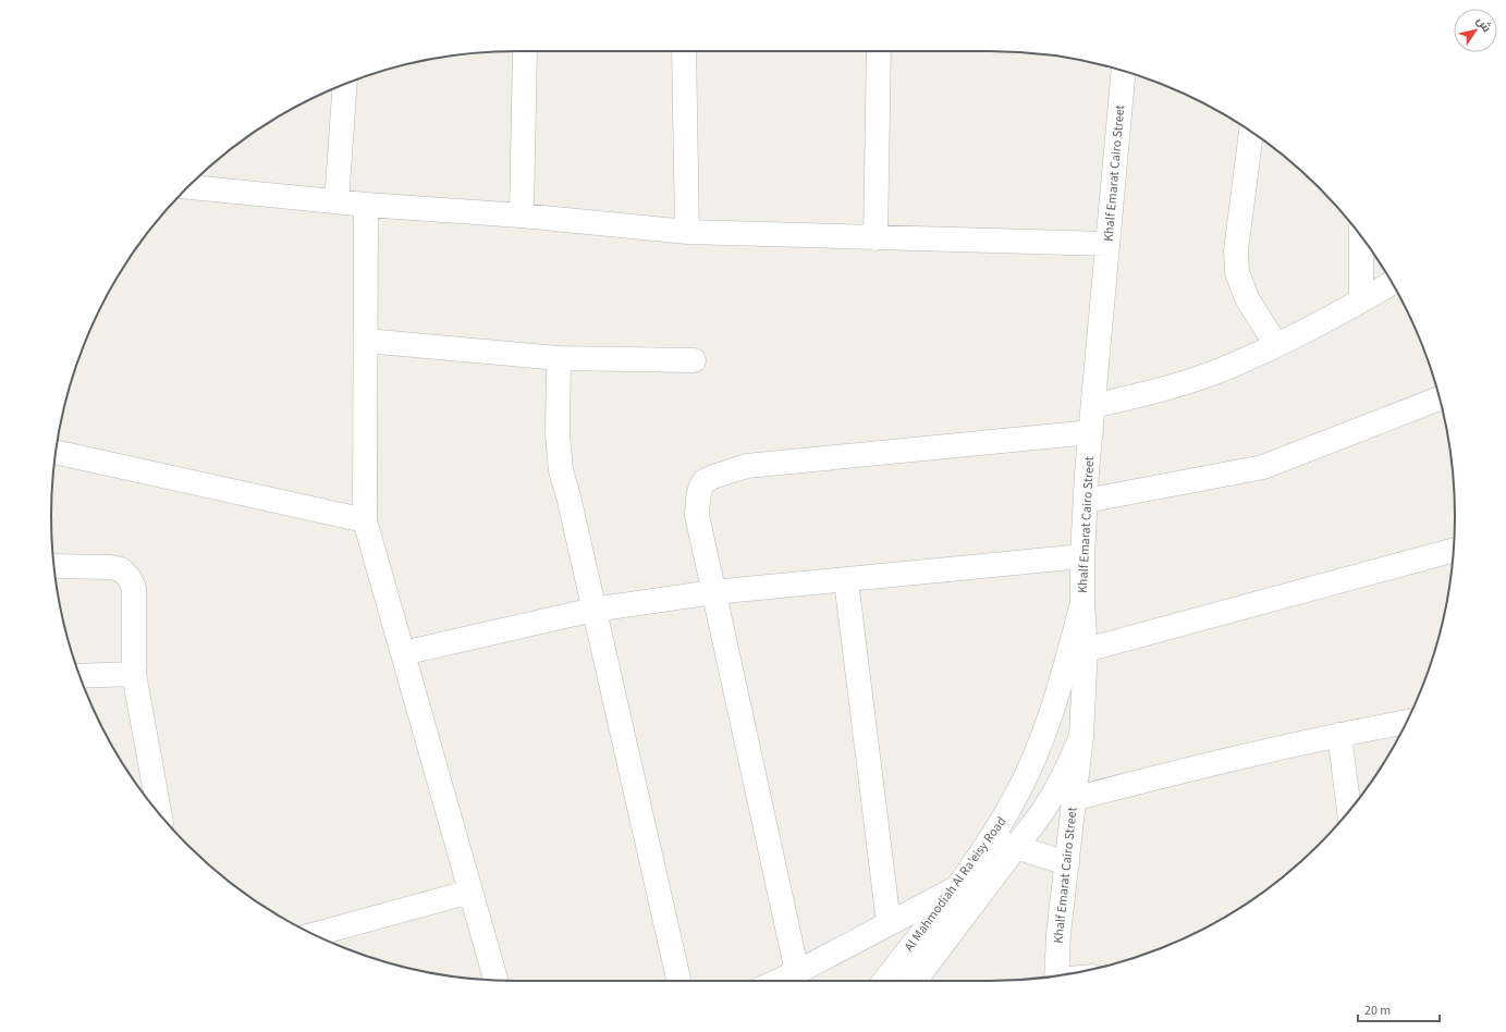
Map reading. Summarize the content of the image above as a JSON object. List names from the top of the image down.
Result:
{
  "streets": {
    "street": ["Khalf Emarat Cairo Street", "Al Mahmodiah Al Ra'eisy Road"]
  },
  "crossings": [
    ["Khalf Emarat Cairo Street", "Al Mahmodiah Al Ra'eisy Road"]
  ],
  "scale_bar": "20 m",
  "north": "top right"
}
